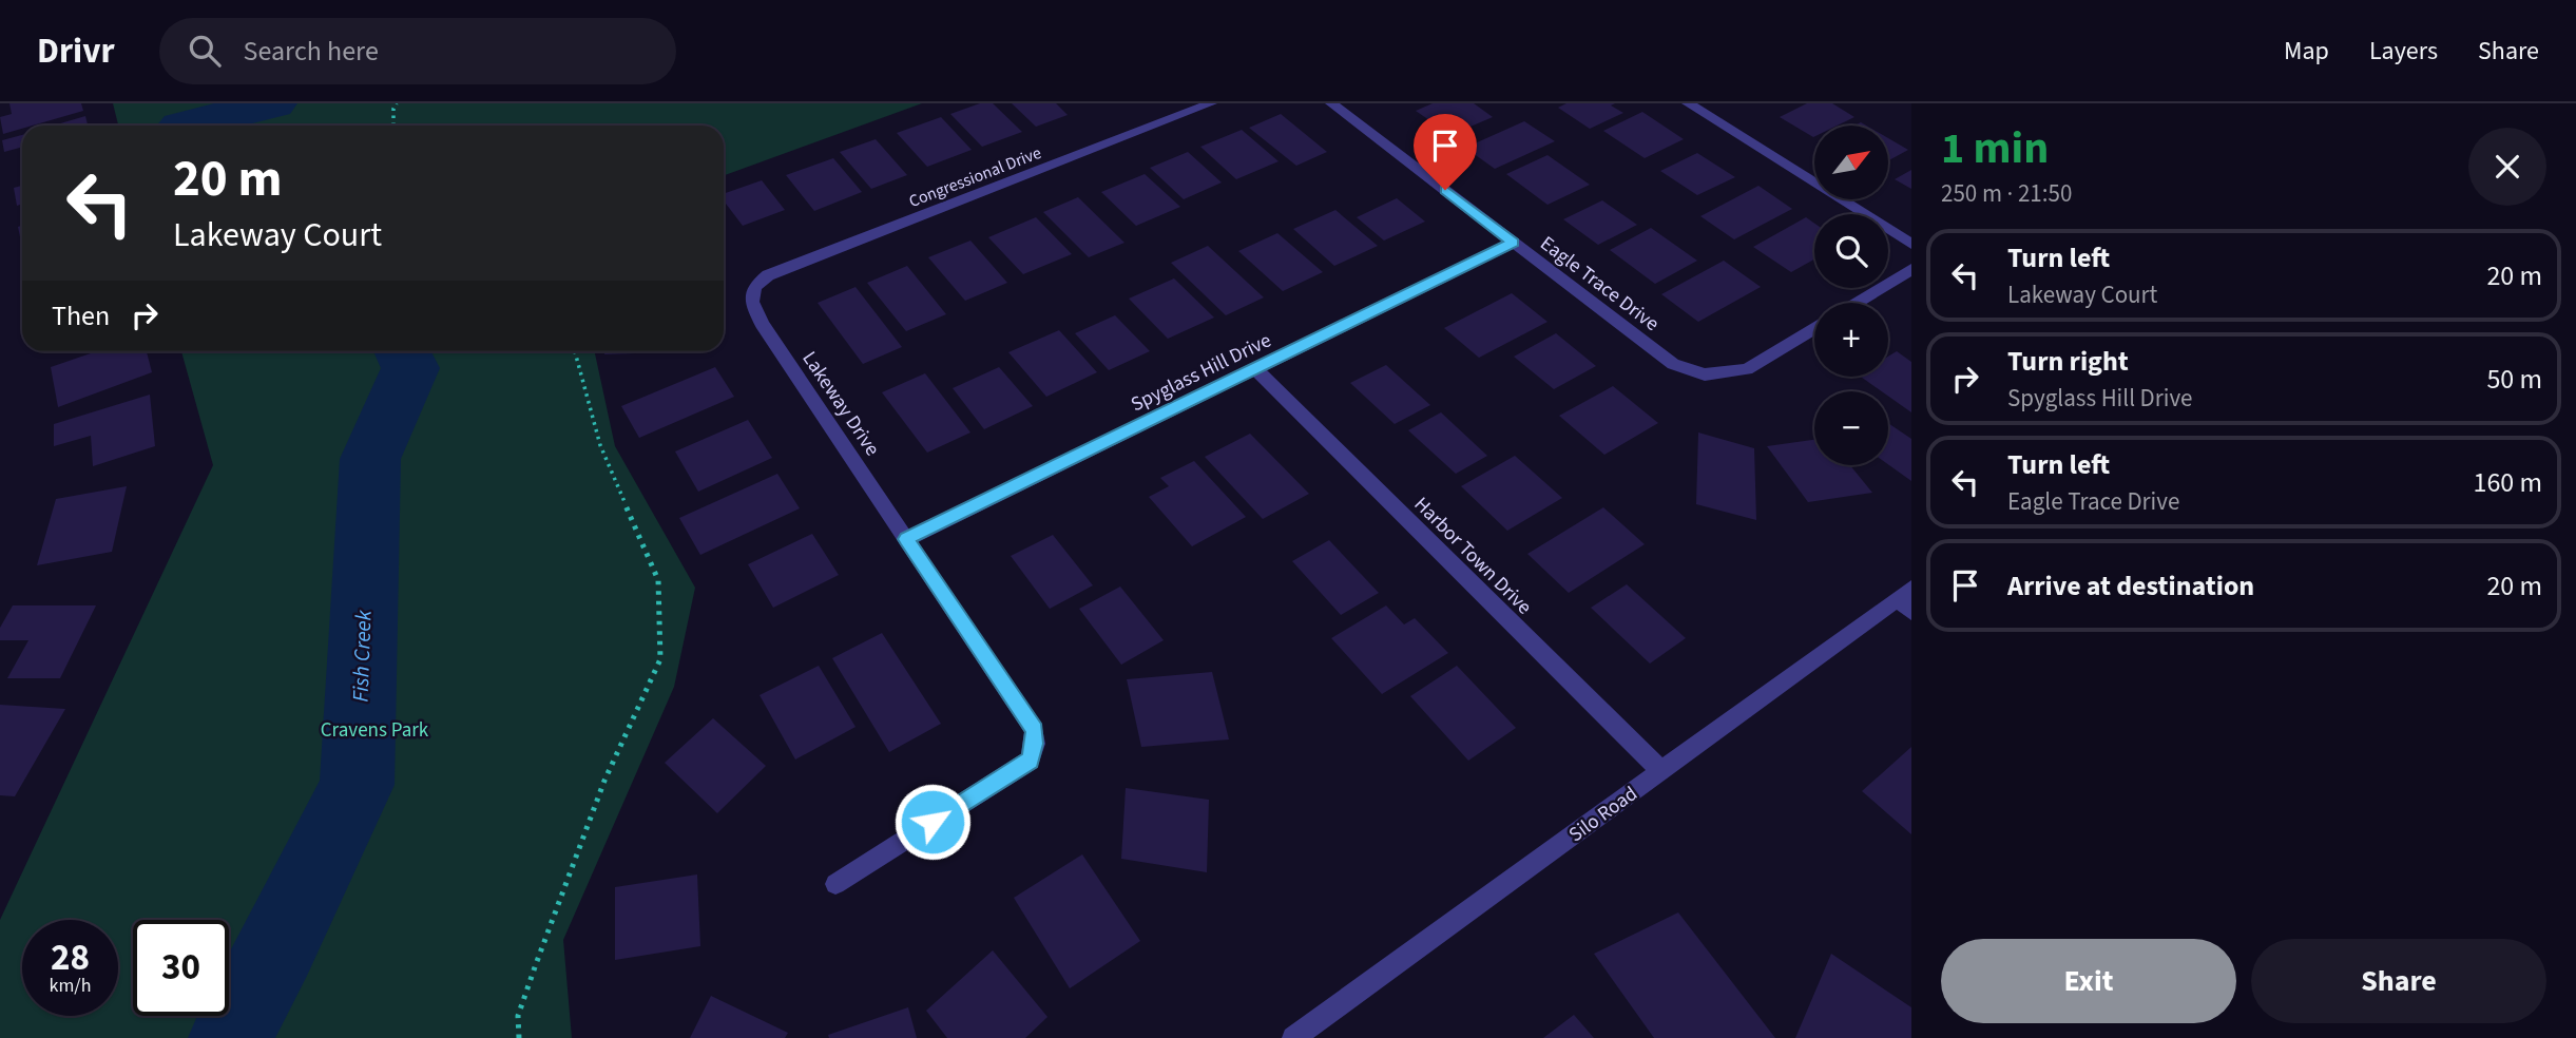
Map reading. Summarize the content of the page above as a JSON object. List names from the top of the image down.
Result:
{
  "streets": {
    "street": [
      "Congressional Drive",
      "Eagle Trace Drive",
      "Spyglass Hill Drive",
      "Lakeway Drive",
      "Harbor Town Drive",
      "Silo Road"
    ]
  },
  "crossings": [
    ["Congressional Drive", "Lakeway Drive"],
    ["Eagle Trace Drive", "Spyglass Hill Drive"],
    ["Spyglass Hill Drive", "Lakeway Drive"],
    ["Spyglass Hill Drive", "Harbor Town Drive"],
    ["Harbor Town Drive", "Silo Road"]
  ],
  "water": ["Fish Creek"],
  "parks": ["Cravens Park"],
  "north": "top right",
  "page": {
    "header": "Drivr",
    "search": "Search here",
    "nav": ["Map", "Layers", "Share"],
    "heading": ["1 min", "250 m · 21:50"],
    "map_buttons": ["+", "−"],
    "turn": ["20 m", "Lakeway Court"],
    "list": [
      {
        "name": "Turn left",
        "note": "Lakeway Court",
        "value": "20 m"
      },
      {
        "name": "Turn right",
        "note": "Spyglass Hill Drive",
        "value": "50 m"
      },
      {
        "name": "Turn left",
        "note": "Eagle Trace Drive",
        "value": "160 m"
      },
      {
        "name": "Arrive at destination",
        "value": "20 m"
      }
    ],
    "then": "Then",
    "speed": "28 km/h",
    "limit": "30",
    "buttons": ["Exit", "Share"]
  }
}
